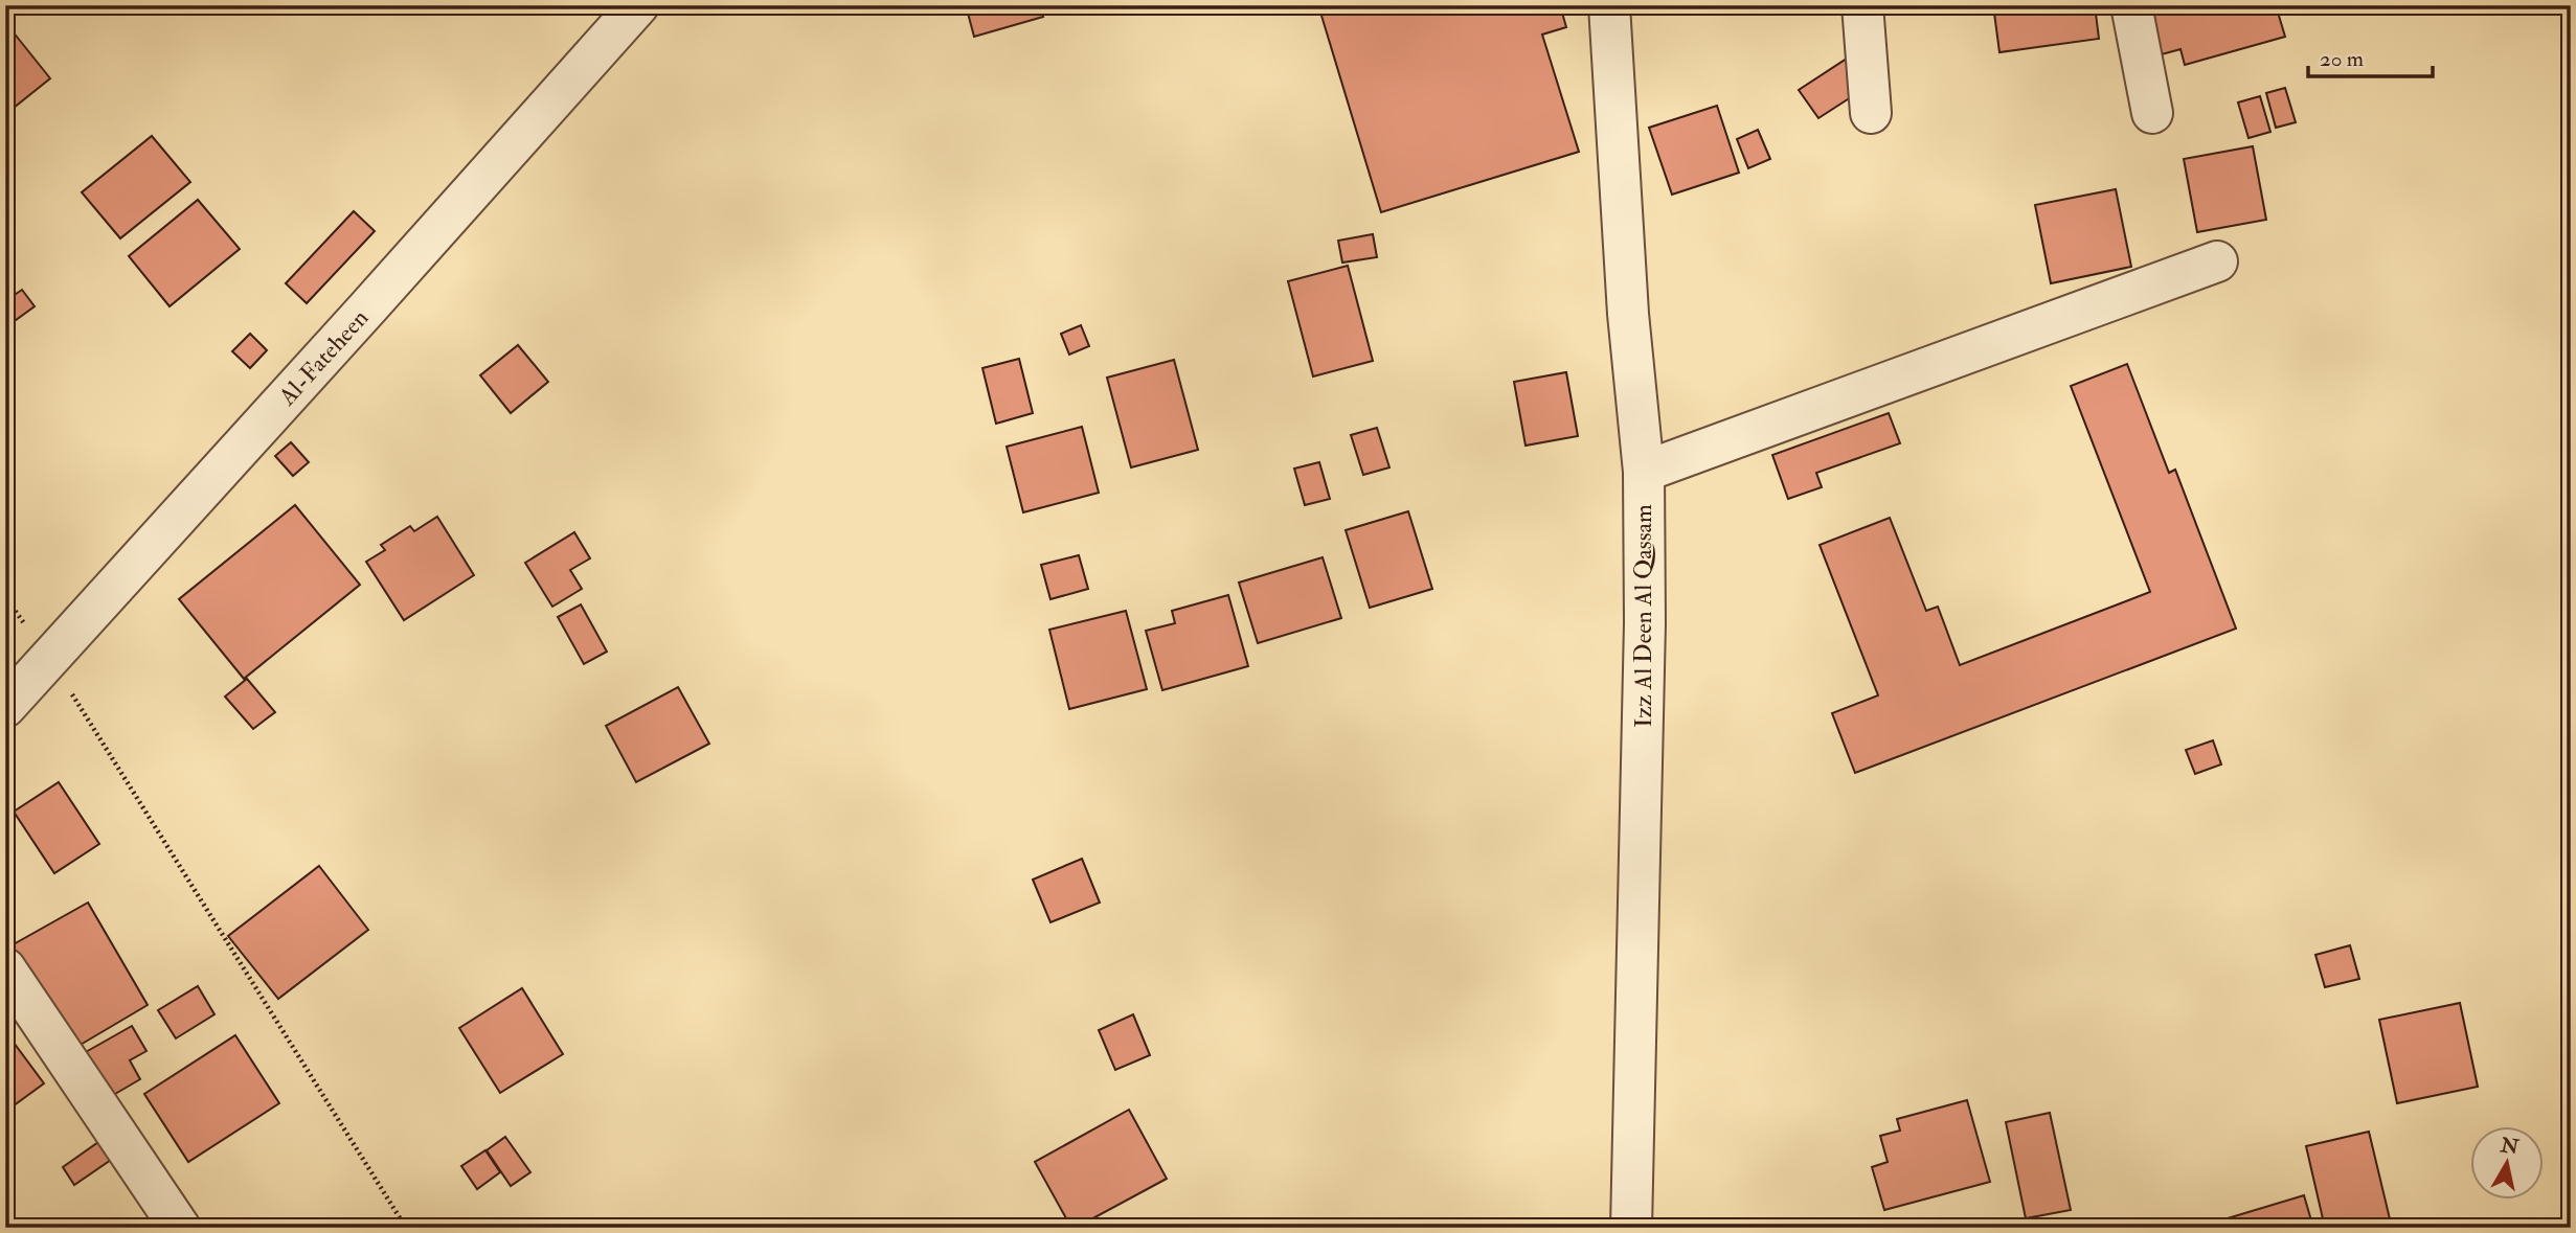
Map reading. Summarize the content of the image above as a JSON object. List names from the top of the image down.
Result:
{
  "streets": {
    "street": ["Al-Fateheen", "Izz Al Deen Al Qassam"]
  },
  "scale_bar": "20 m",
  "north": "top"
}
